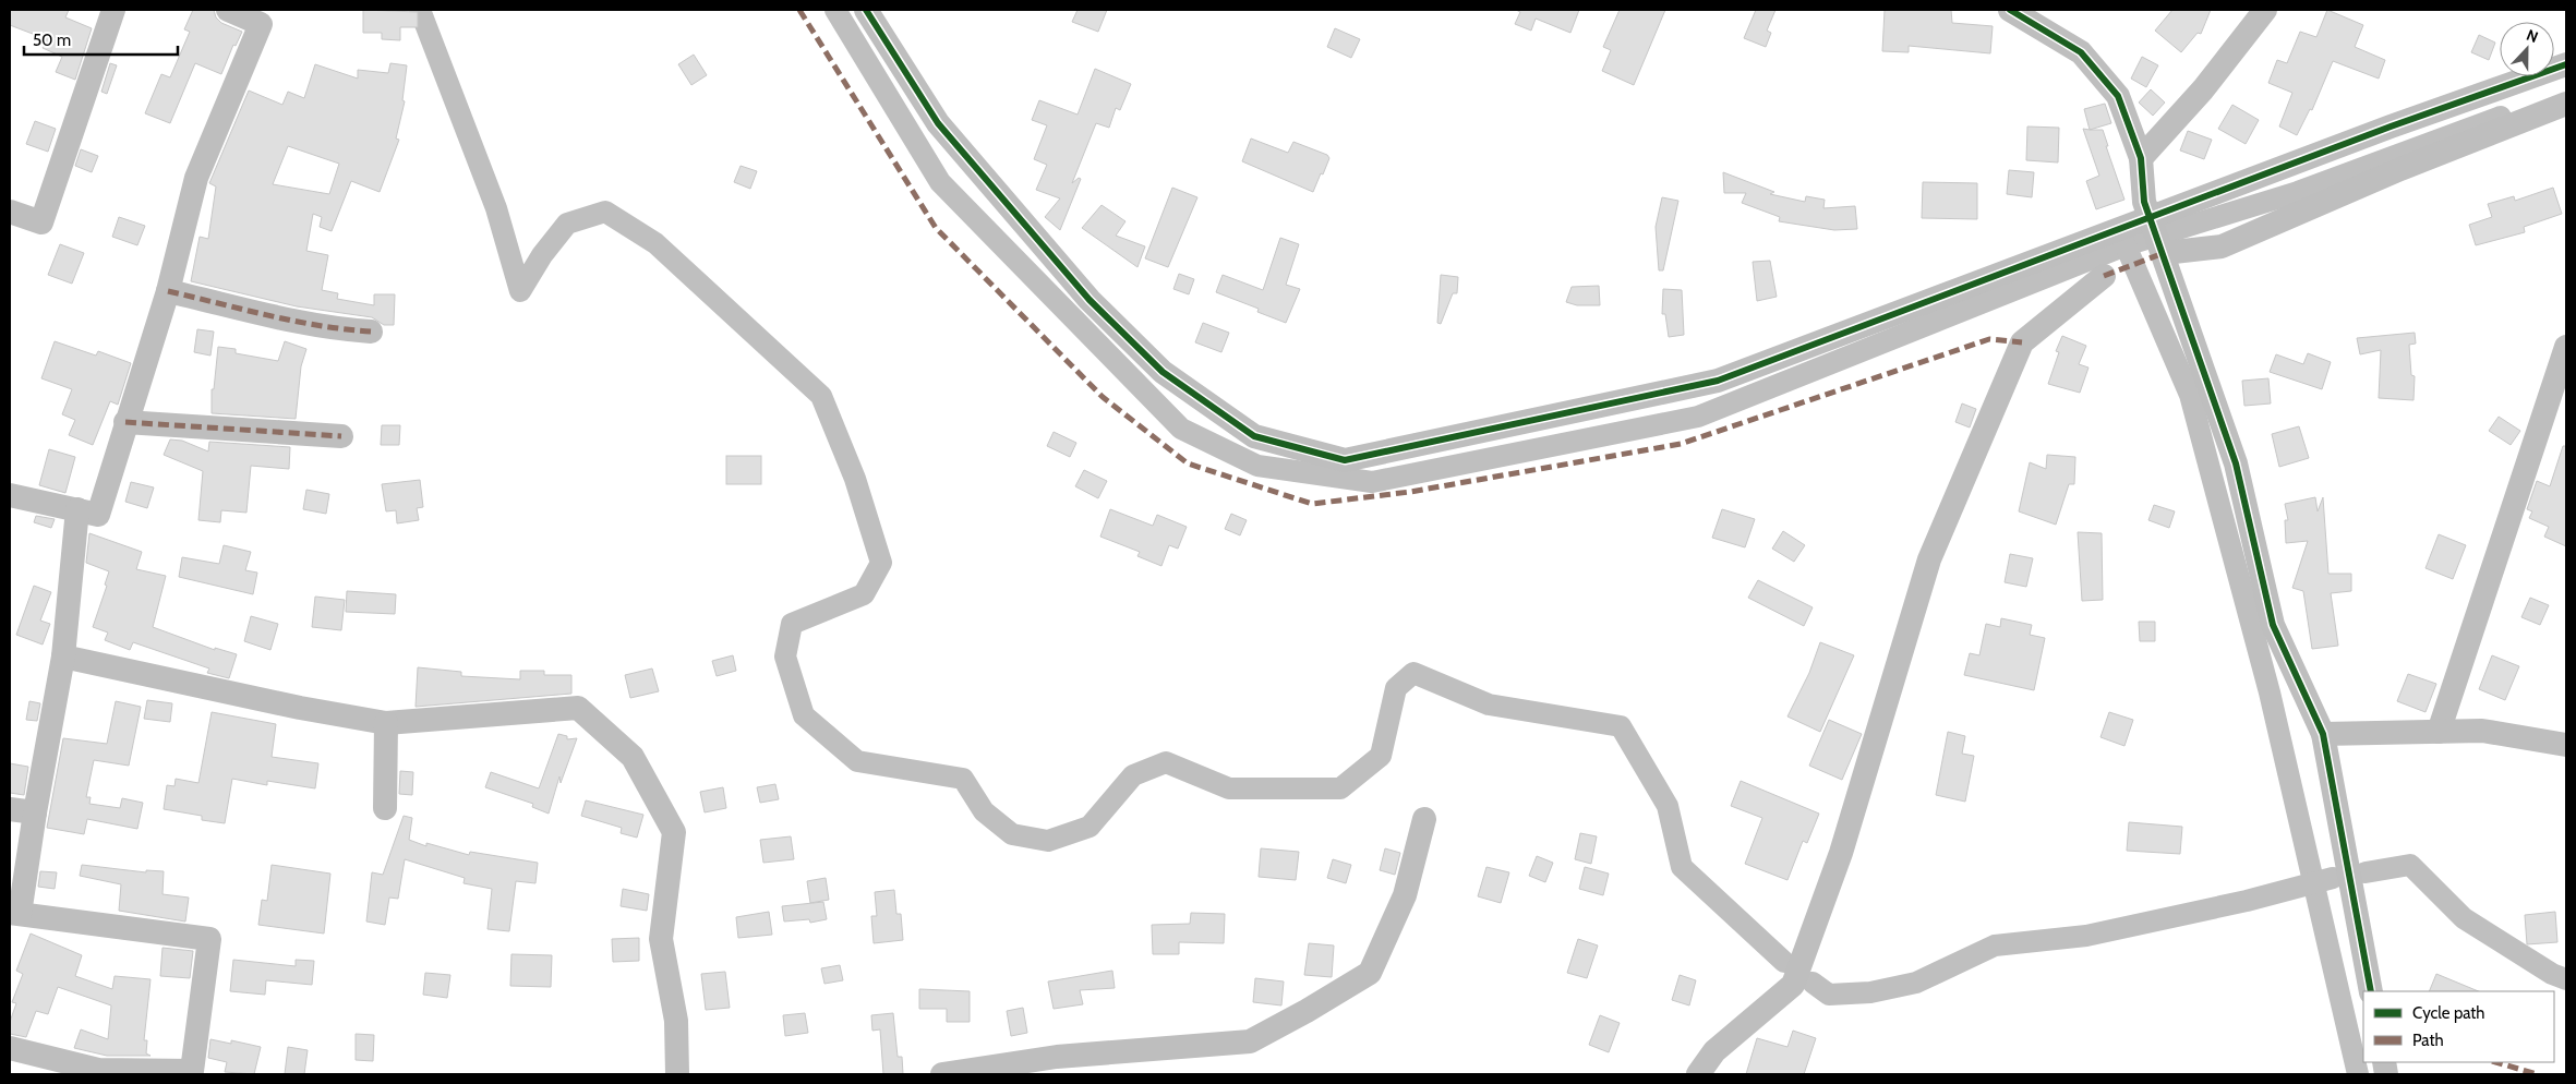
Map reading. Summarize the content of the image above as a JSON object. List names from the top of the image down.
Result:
{
  "legend": ["Cycle path", "Path"],
  "scale_bar": "50 m",
  "north": "top"
}
